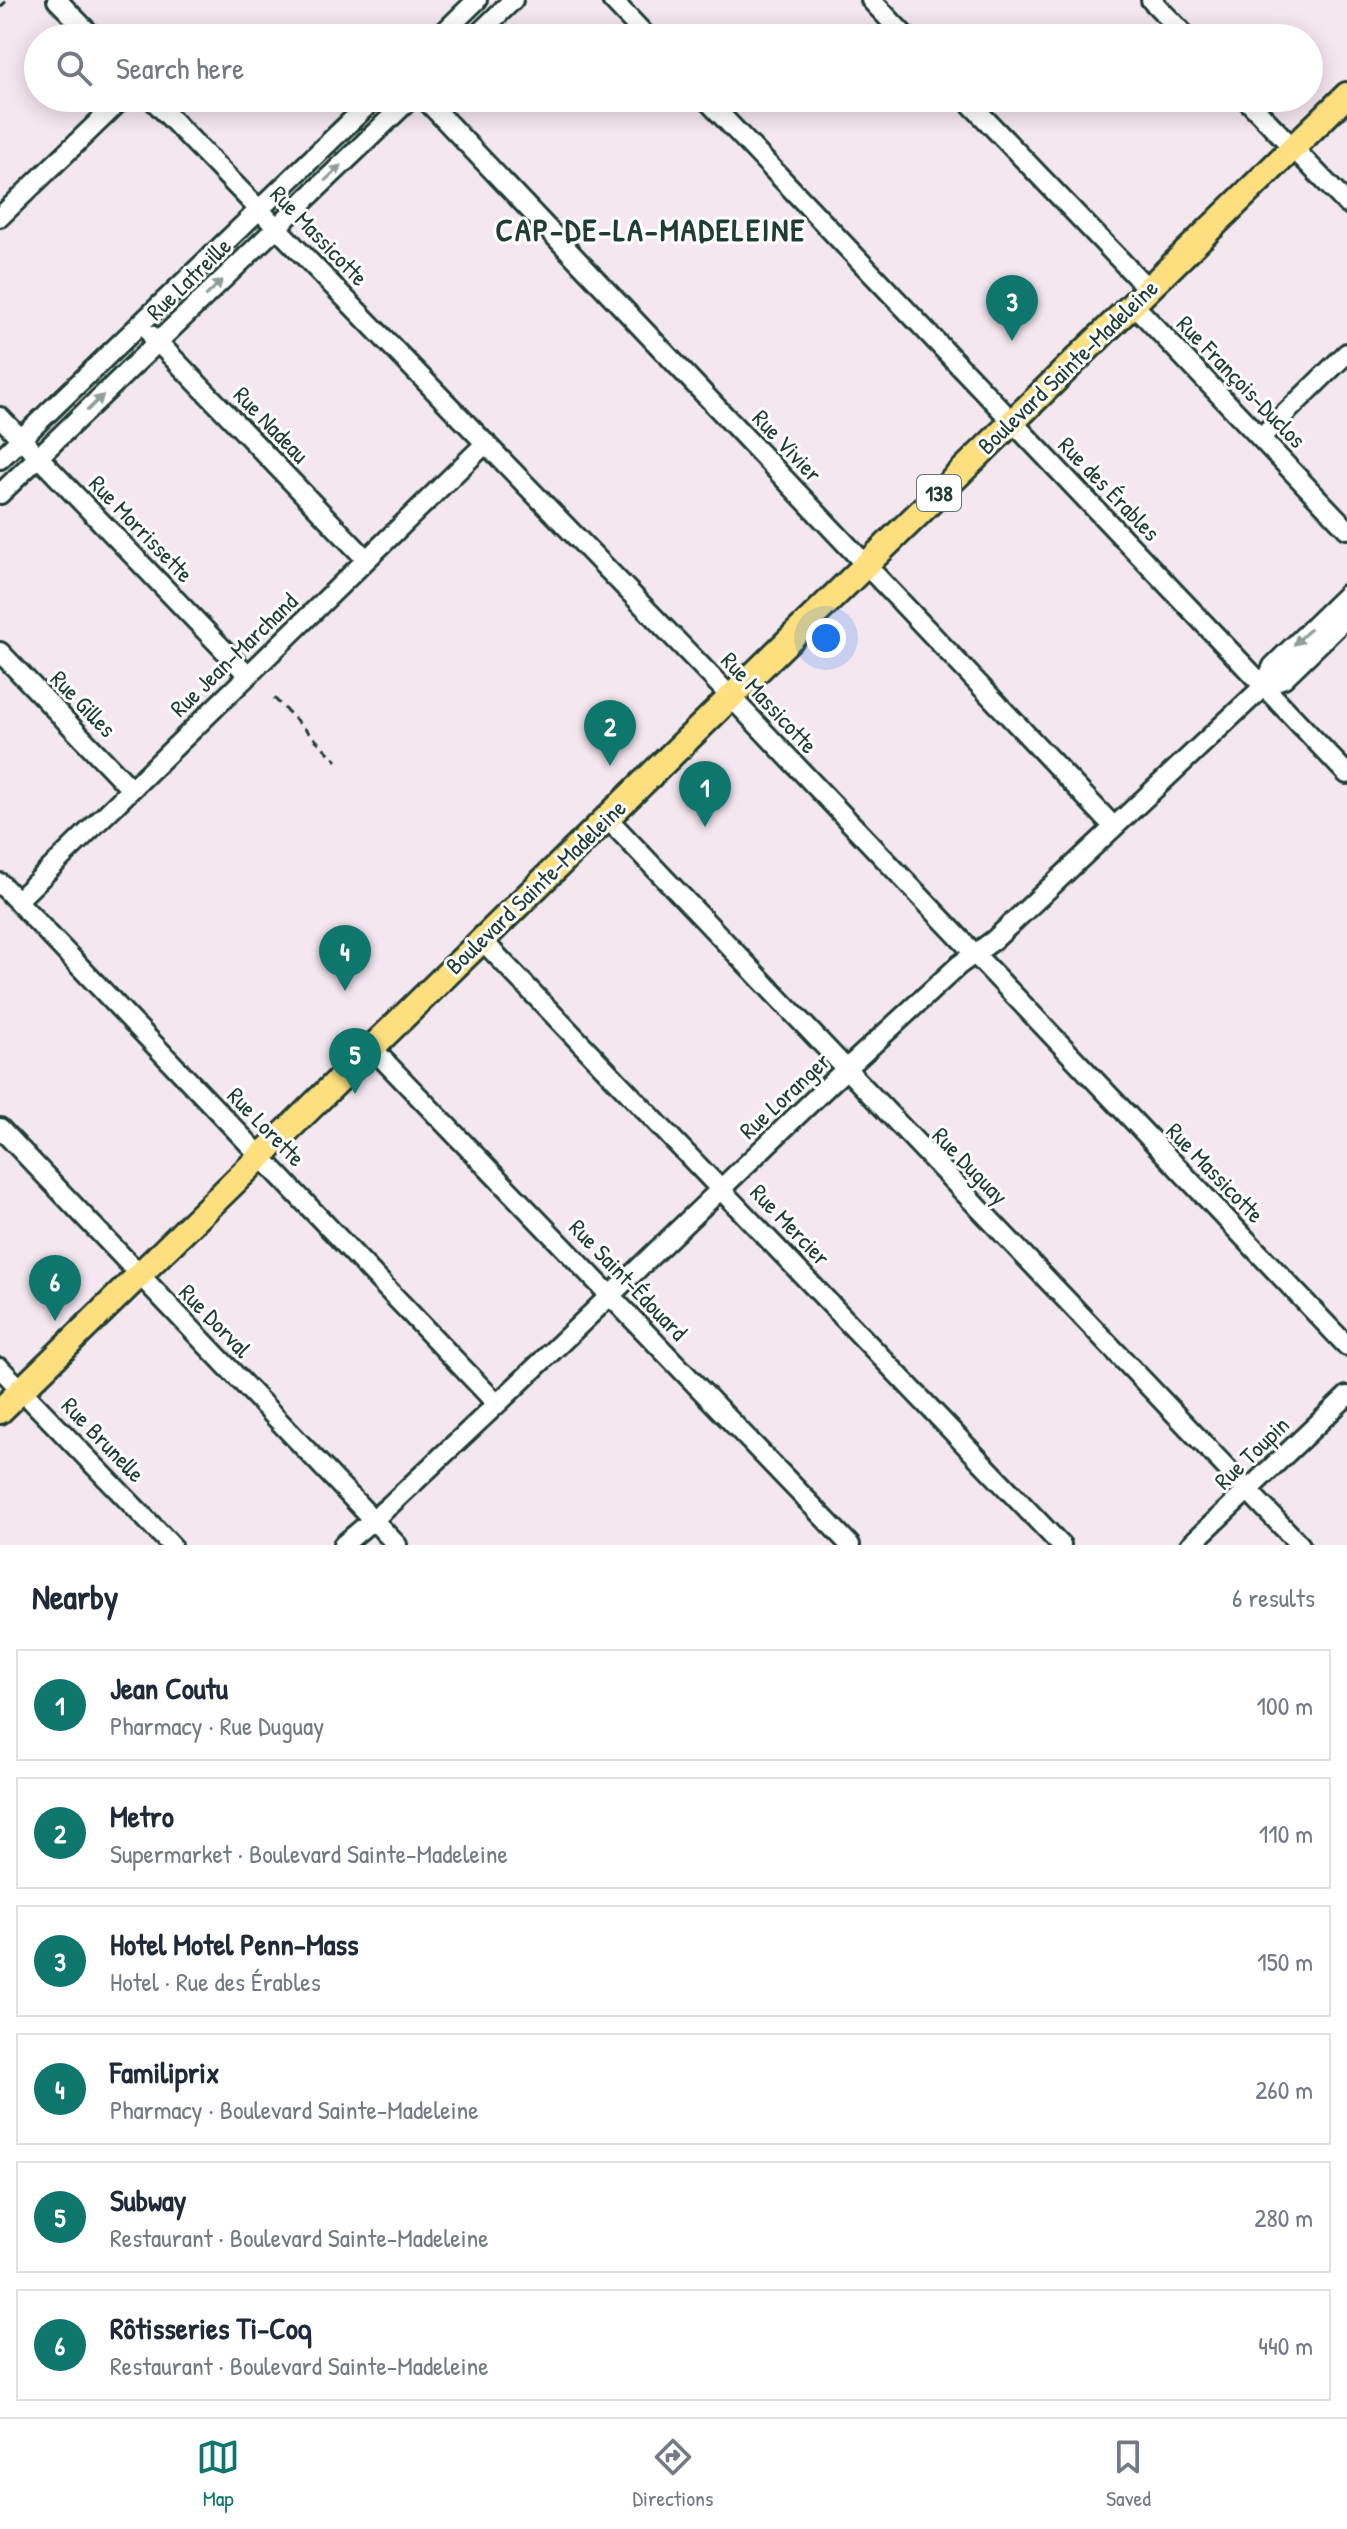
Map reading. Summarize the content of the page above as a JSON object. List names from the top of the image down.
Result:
{
  "streets": {
    "main road": ["Boulevard Sainte-Madeleine", "138"],
    "street": [
      "Rue Massicotte",
      "Rue Latreille",
      "Rue François-Duclos",
      "Rue Nadeau",
      "Rue Vivier",
      "Rue des Érables",
      "Rue Morrissette",
      "Rue Jean-Marchand",
      "Rue Gilles",
      "Rue Loranger",
      "Rue Lorette",
      "Rue Duguay",
      "Rue Mercier",
      "Rue Saint-Édouard",
      "Rue Dorval",
      "Rue Brunelle",
      "Rue Toupin"
    ]
  },
  "crossings": [
    ["Rue Massicotte", "Rue Latreille"],
    ["Rue Massicotte", "Boulevard Sainte-Madeleine"],
    ["Rue Massicotte", "Rue Jean-Marchand"],
    ["Rue Massicotte", "Rue Loranger"],
    ["Rue Latreille", "Rue Nadeau"],
    ["Rue Latreille", "Rue Morrissette"],
    ["Boulevard Sainte-Madeleine", "Rue François-Duclos"],
    ["Boulevard Sainte-Madeleine", "Rue Vivier"],
    ["Boulevard Sainte-Madeleine", "Rue des Érables"],
    ["Boulevard Sainte-Madeleine", "Rue Lorette"],
    ["Boulevard Sainte-Madeleine", "Rue Duguay"],
    ["Boulevard Sainte-Madeleine", "Rue Mercier"],
    ["Boulevard Sainte-Madeleine", "Rue Saint-Édouard"],
    ["Boulevard Sainte-Madeleine", "Rue Dorval"],
    ["Boulevard Sainte-Madeleine", "Rue Brunelle"],
    ["Rue Nadeau", "Rue Jean-Marchand"],
    ["Rue Vivier", "Rue Loranger"],
    ["Rue des Érables", "Rue Loranger"],
    ["Rue Morrissette", "Rue Jean-Marchand"],
    ["Rue Jean-Marchand", "Rue Gilles"],
    ["Rue Jean-Marchand", "Rue Lorette"],
    ["Rue Loranger", "Rue Lorette"],
    ["Rue Loranger", "Rue Duguay"],
    ["Rue Loranger", "Rue Mercier"],
    ["Rue Loranger", "Rue Saint-Édouard"],
    ["Rue Loranger", "Rue Dorval"],
    ["Rue Duguay", "Rue Toupin"]
  ],
  "districts": ["CAP-DE-LA-MADELEINE"],
  "page": {
    "search": "Search here",
    "pins": [
      "3",
      "2",
      "1",
      "4",
      "5",
      "6"
    ],
    "heading": ["Nearby", "6 results"],
    "list": [
      {
        "mark": "1",
        "name": "Jean Coutu",
        "note": "Pharmacy · Rue Duguay",
        "value": "100 m"
      },
      {
        "mark": "2",
        "name": "Metro",
        "note": "Supermarket · Boulevard Sainte-Madeleine",
        "value": "110 m"
      },
      {
        "mark": "3",
        "name": "Hotel Motel Penn-Mass",
        "note": "Hotel · Rue des Érables",
        "value": "150 m"
      },
      {
        "mark": "4",
        "name": "Familiprix",
        "note": "Pharmacy · Boulevard Sainte-Madeleine",
        "value": "260 m"
      },
      {
        "mark": "5",
        "name": "Subway",
        "note": "Restaurant · Boulevard Sainte-Madeleine",
        "value": "280 m"
      },
      {
        "mark": "6",
        "name": "Rôtisseries Ti-Coq",
        "note": "Restaurant · Boulevard Sainte-Madeleine",
        "value": "440 m"
      }
    ],
    "nav": ["Map", "Directions", "Saved"]
  }
}
